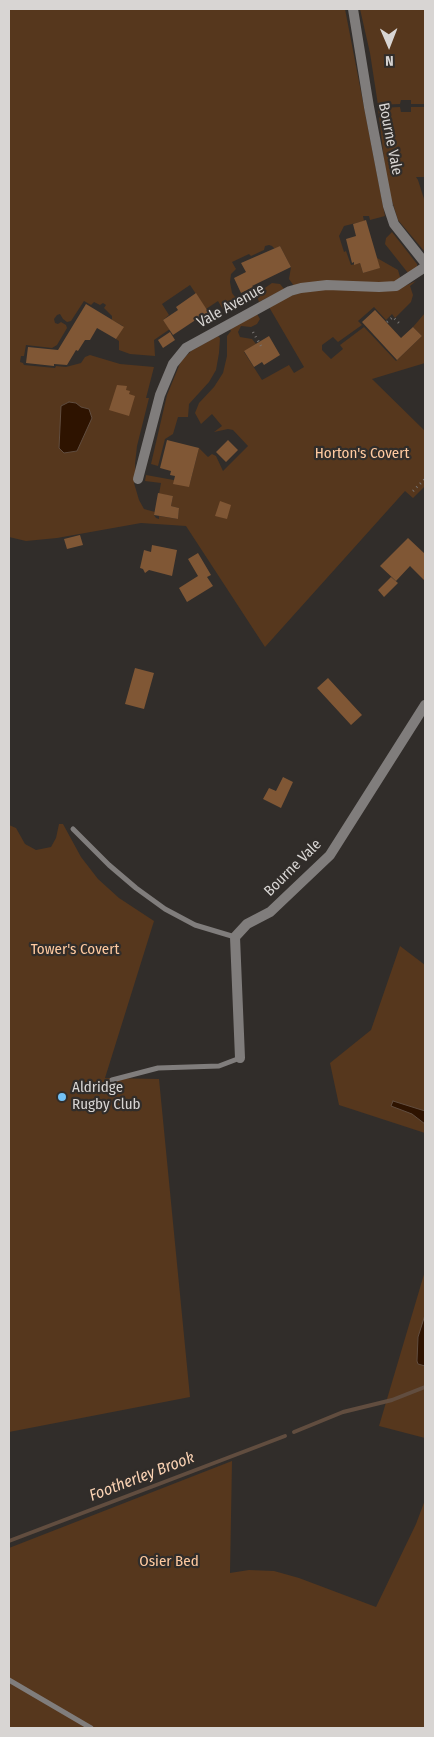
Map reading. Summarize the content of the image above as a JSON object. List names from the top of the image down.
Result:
{
  "streets": {
    "street": ["Bourne Vale", "Vale Avenue"]
  },
  "water": ["Footherley Brook"],
  "parks": ["Horton's Covert", "Tower's Covert", "Osier Bed"],
  "places": ["Aldridge Rugby Club"],
  "north": "bottom"
}
